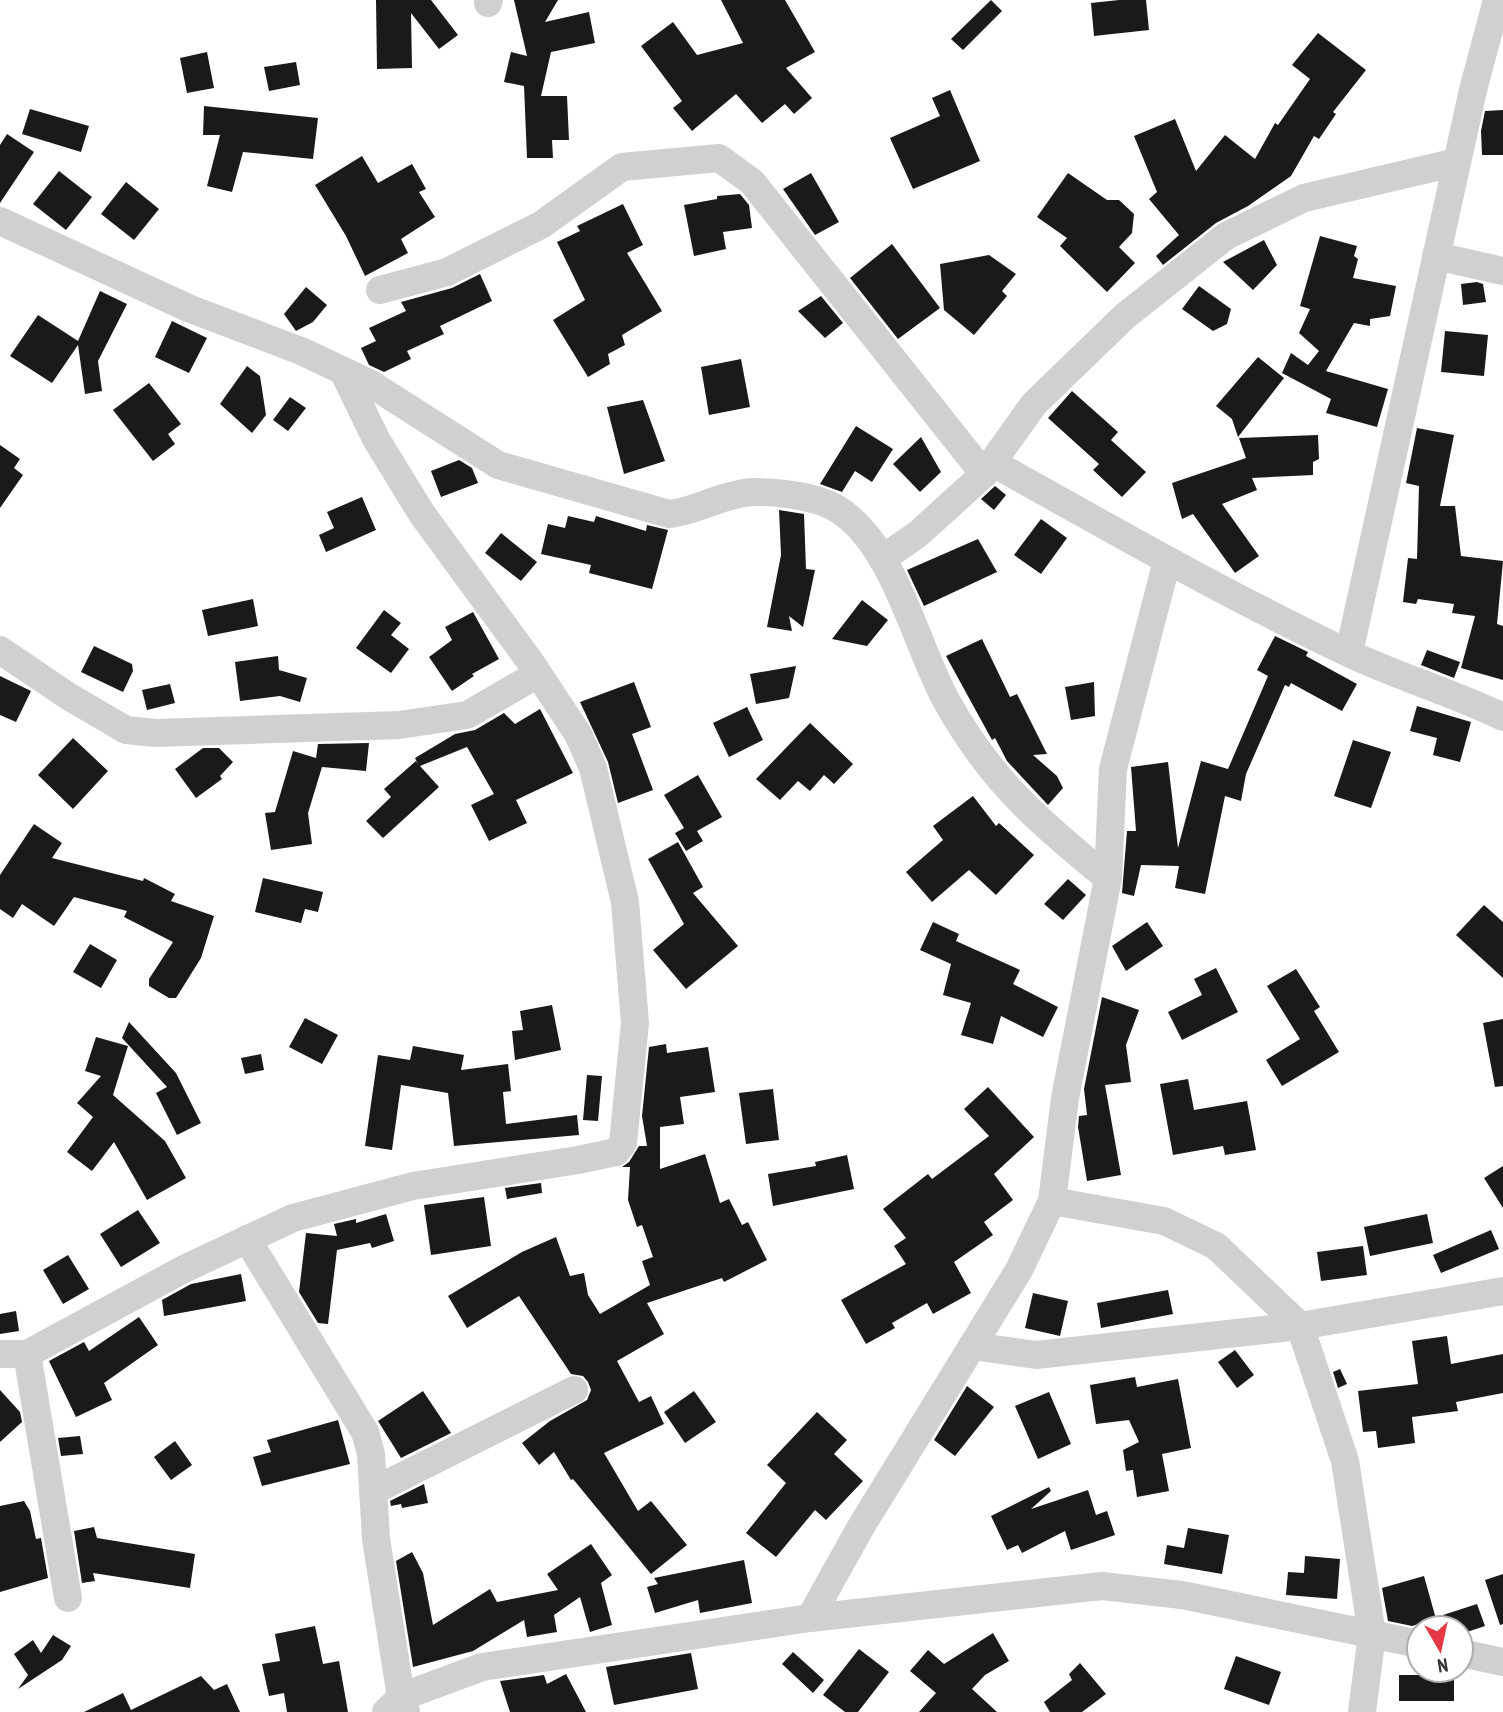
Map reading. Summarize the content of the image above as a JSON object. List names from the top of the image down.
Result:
{
  "north": "bottom"
}
